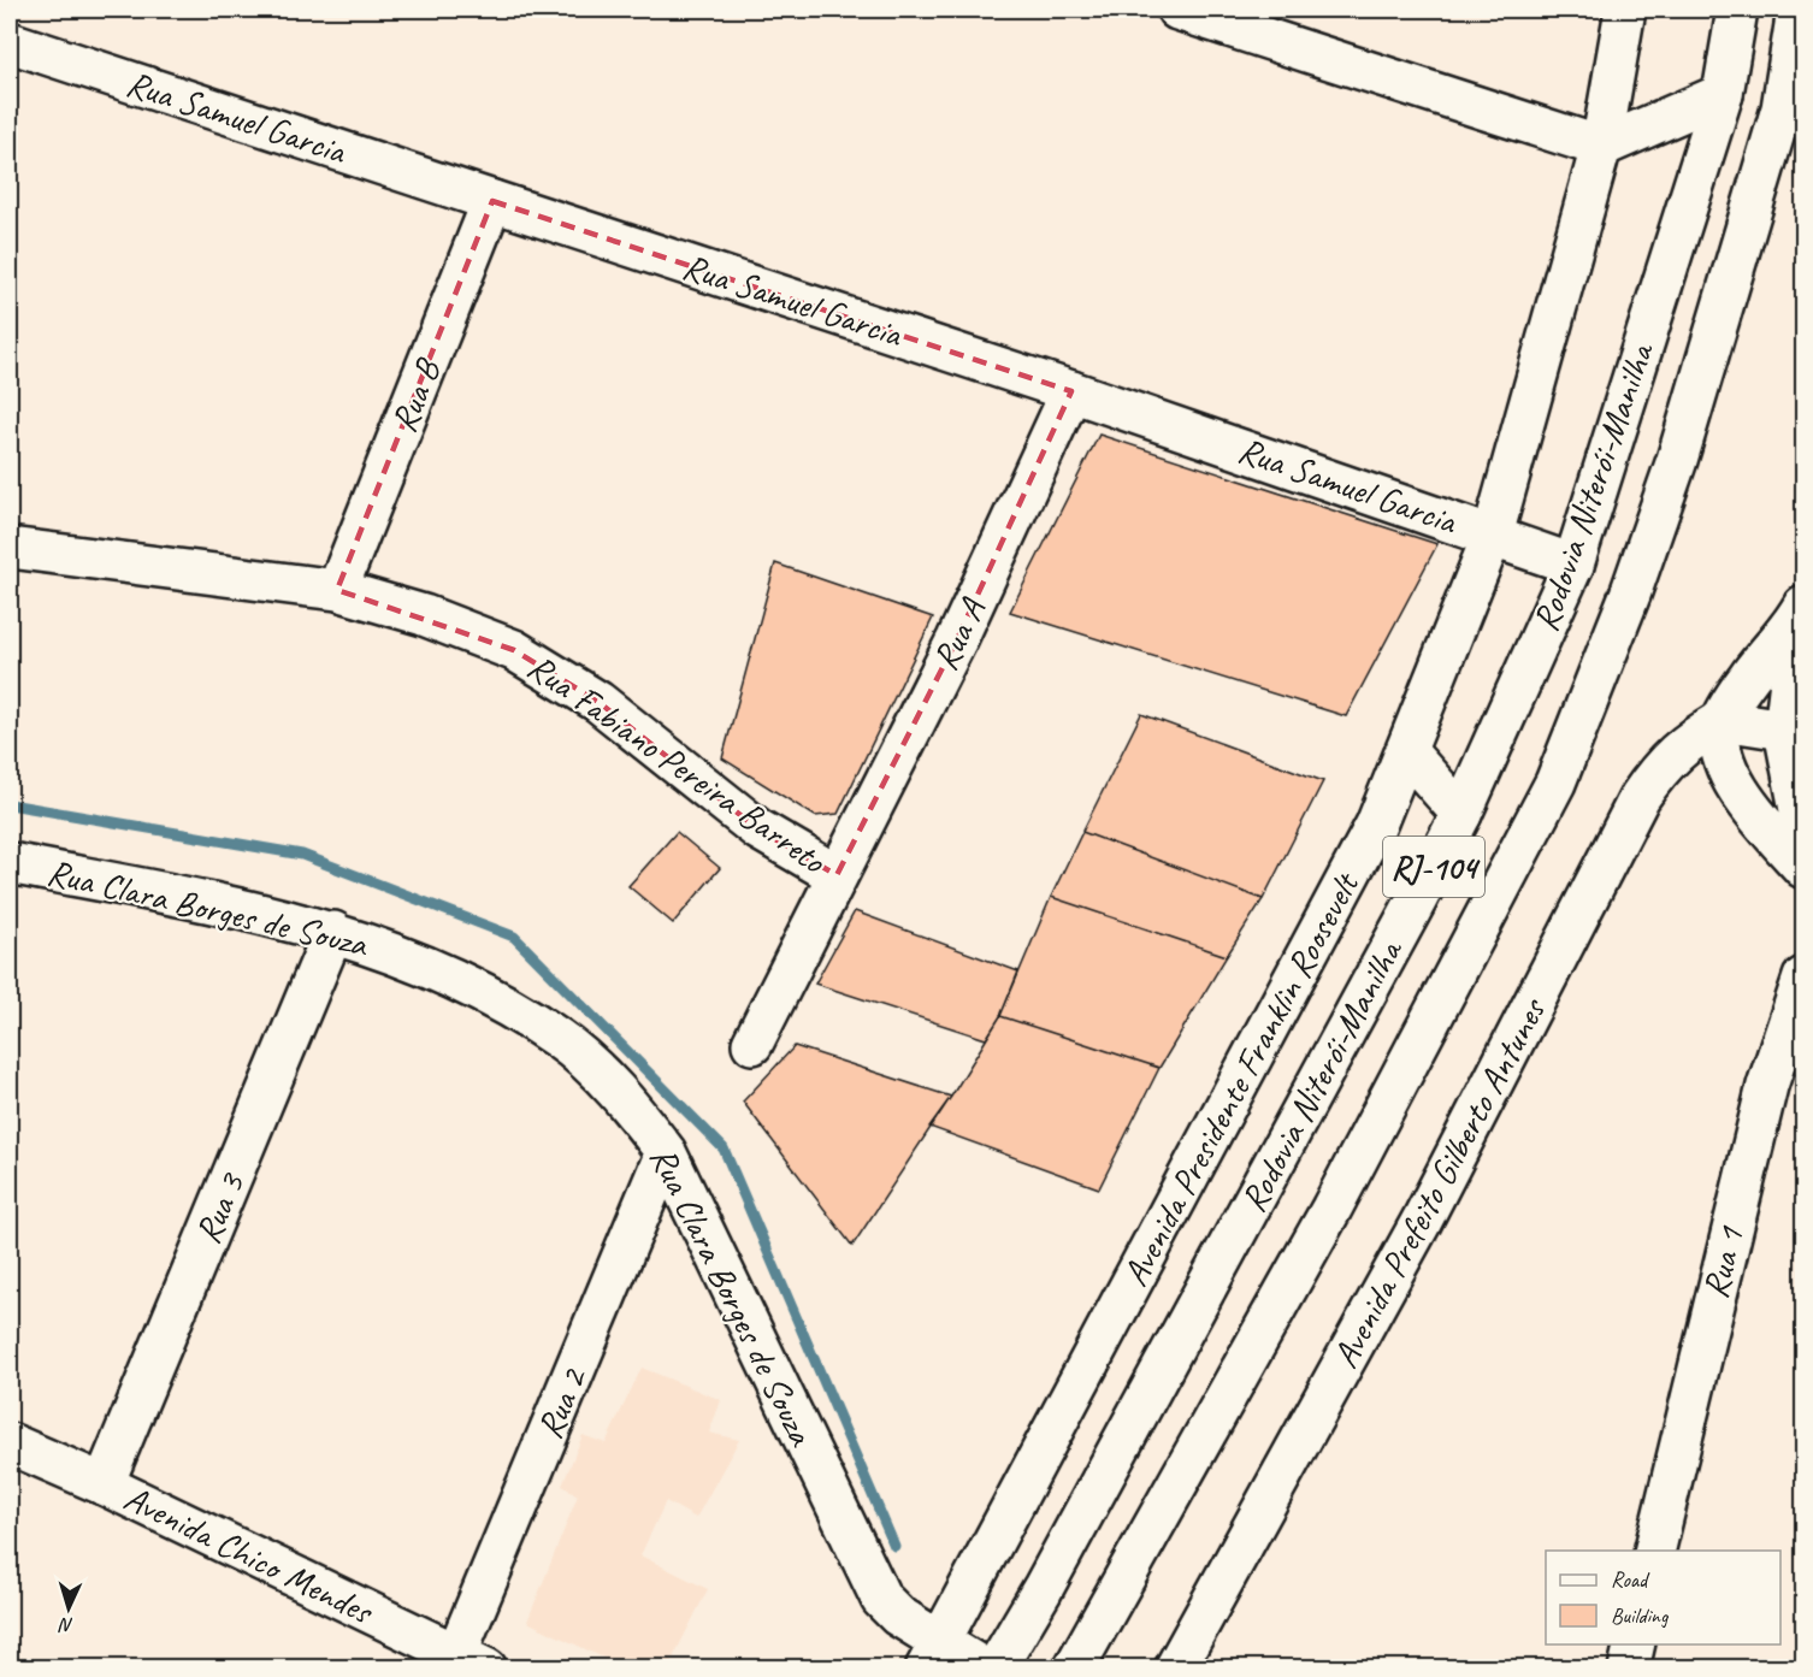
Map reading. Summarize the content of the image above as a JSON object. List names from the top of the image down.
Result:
{
  "streets": {
    "main road": [
      "Rua Samuel Garcia",
      "Rua B",
      "Rodovia Niterói-Manilha",
      "Rua A",
      "Rua Fabiano Pereira Barreto",
      "RJ-104",
      "Rua Clara Borges de Souza",
      "Avenida Presidente Franklin Roosevelt",
      "Avenida Prefeito Gilberto Antunes",
      "Rua 3",
      "Rua 1",
      "Rua 2",
      "Avenida Chico Mendes"
    ]
  },
  "crossings": [
    ["Rua Samuel Garcia", "Rua B"],
    ["Rua Samuel Garcia", "Rodovia Niterói-Manilha"],
    ["Rua Samuel Garcia", "Rua A"],
    ["Rua Samuel Garcia", "Avenida Presidente Franklin Roosevelt"],
    ["Rua B", "Rua Fabiano Pereira Barreto"],
    ["Rua A", "Rua Fabiano Pereira Barreto"],
    ["Rua Clara Borges de Souza", "Avenida Presidente Franklin Roosevelt"],
    ["Rua Clara Borges de Souza", "Rua 3"],
    ["Rua Clara Borges de Souza", "Rua 2"],
    ["Rua 3", "Avenida Chico Mendes"],
    ["Rua 2", "Avenida Chico Mendes"]
  ],
  "legend": ["Road", "Building"],
  "north": "bottom"
}
